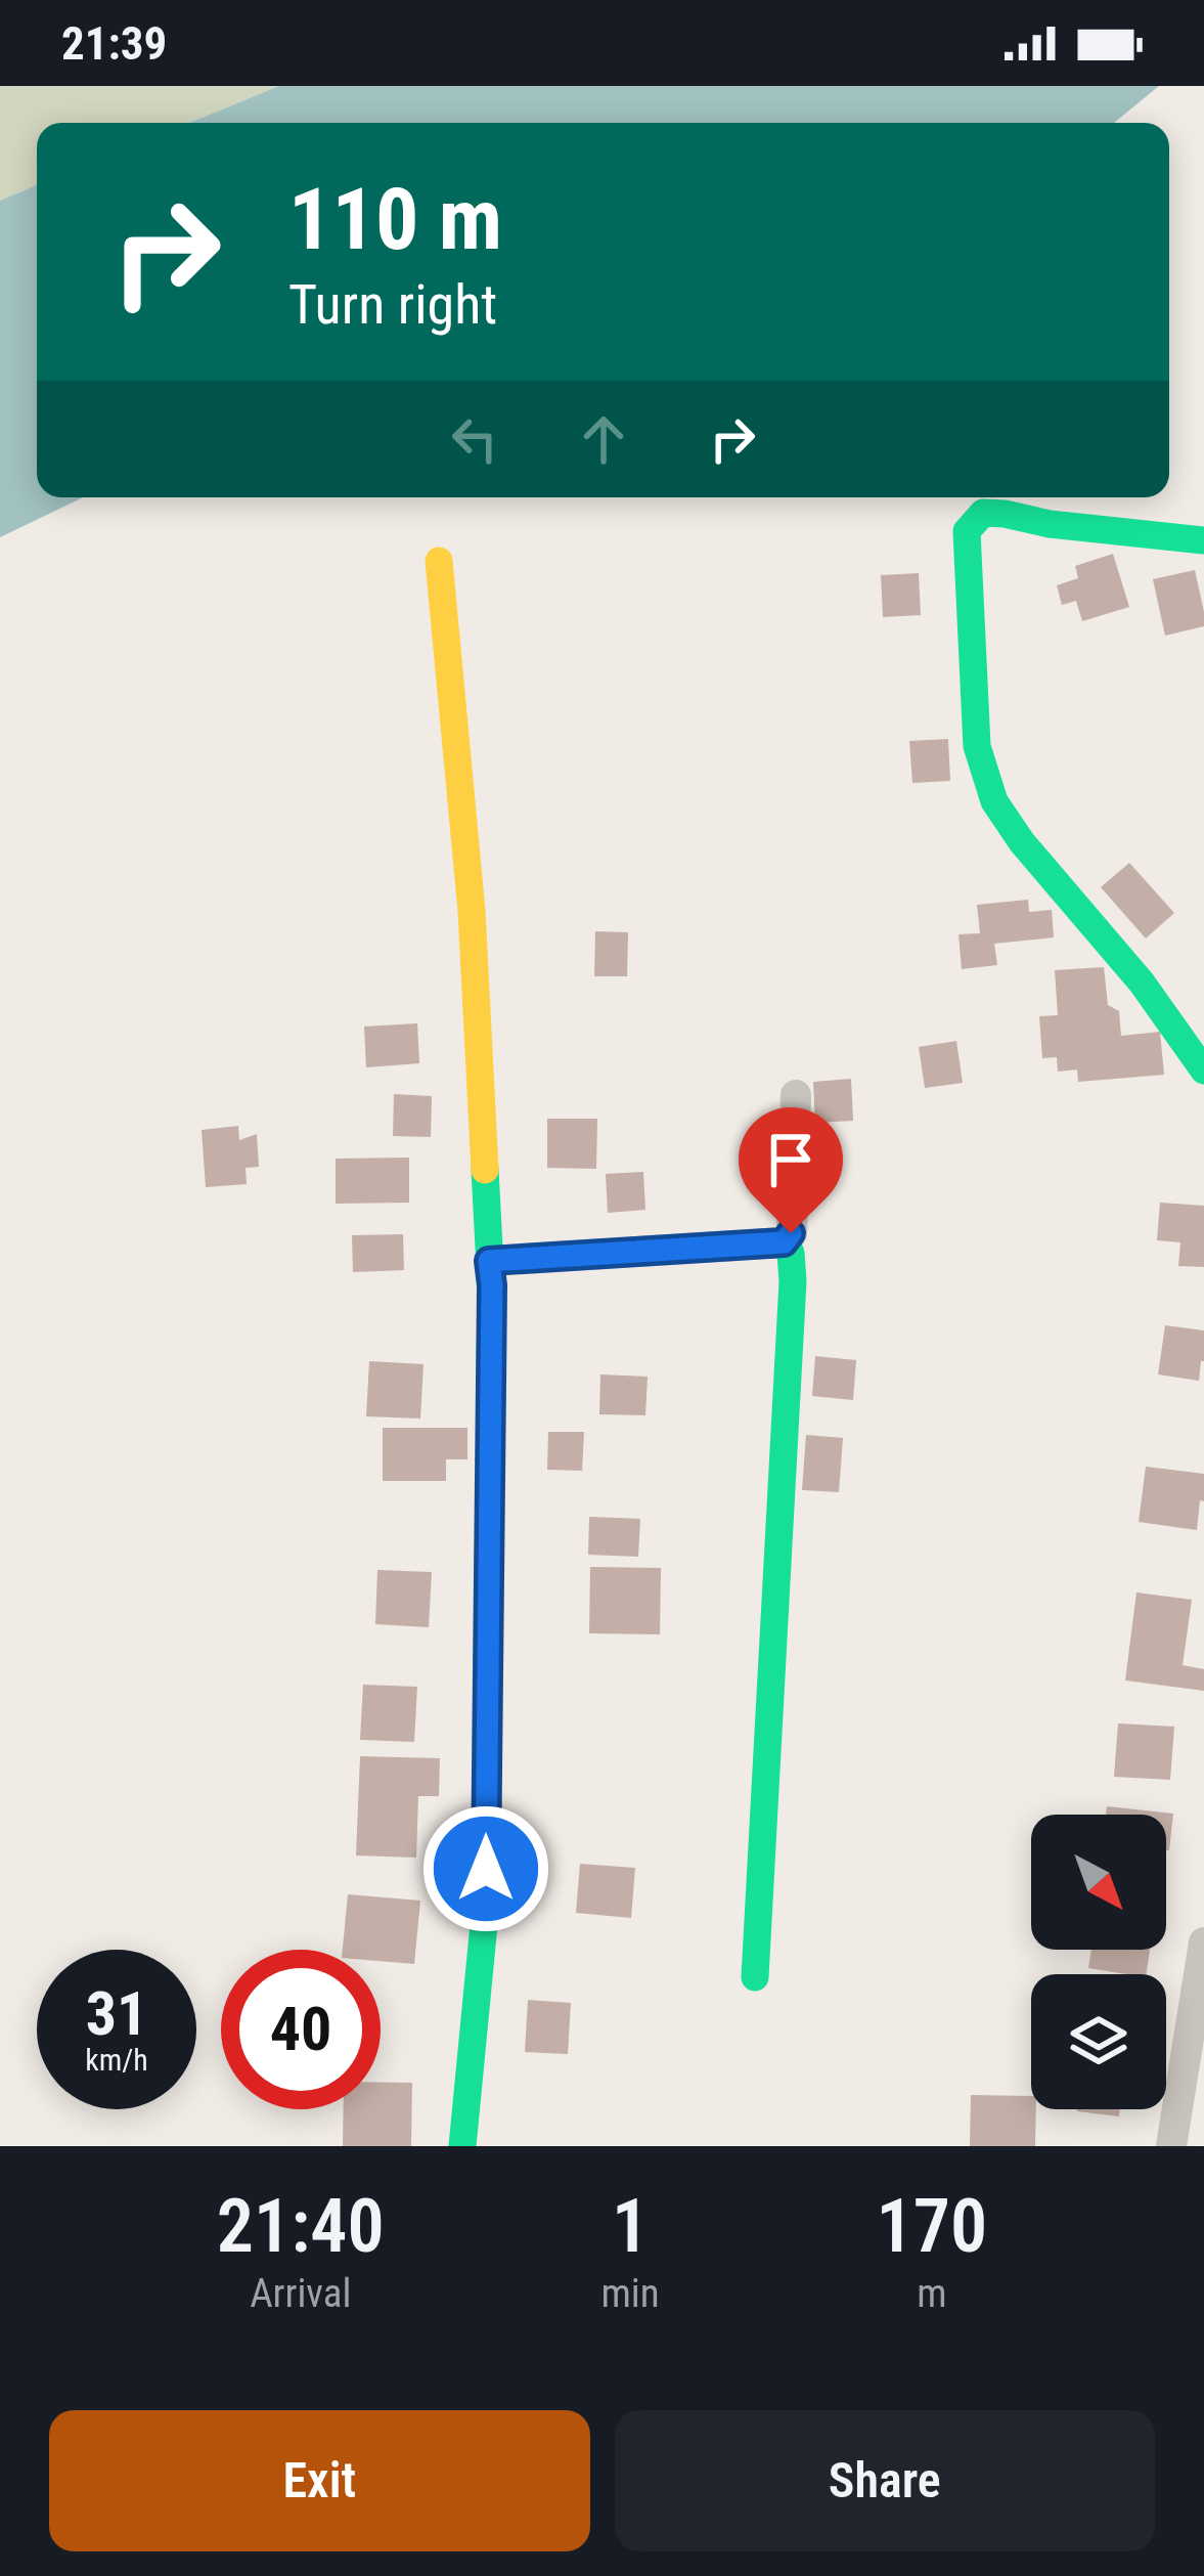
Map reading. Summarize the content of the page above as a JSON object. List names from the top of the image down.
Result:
{
  "north": "bottom right",
  "page": {
    "status": "21:39",
    "turn": ["110 m", "Turn right"],
    "speed": "31 km/h",
    "limit": "40",
    "eta": [
      "21:40",
      "Arrival",
      "1",
      "min",
      "170",
      "m"
    ],
    "buttons": ["Exit", "Share"]
  }
}
